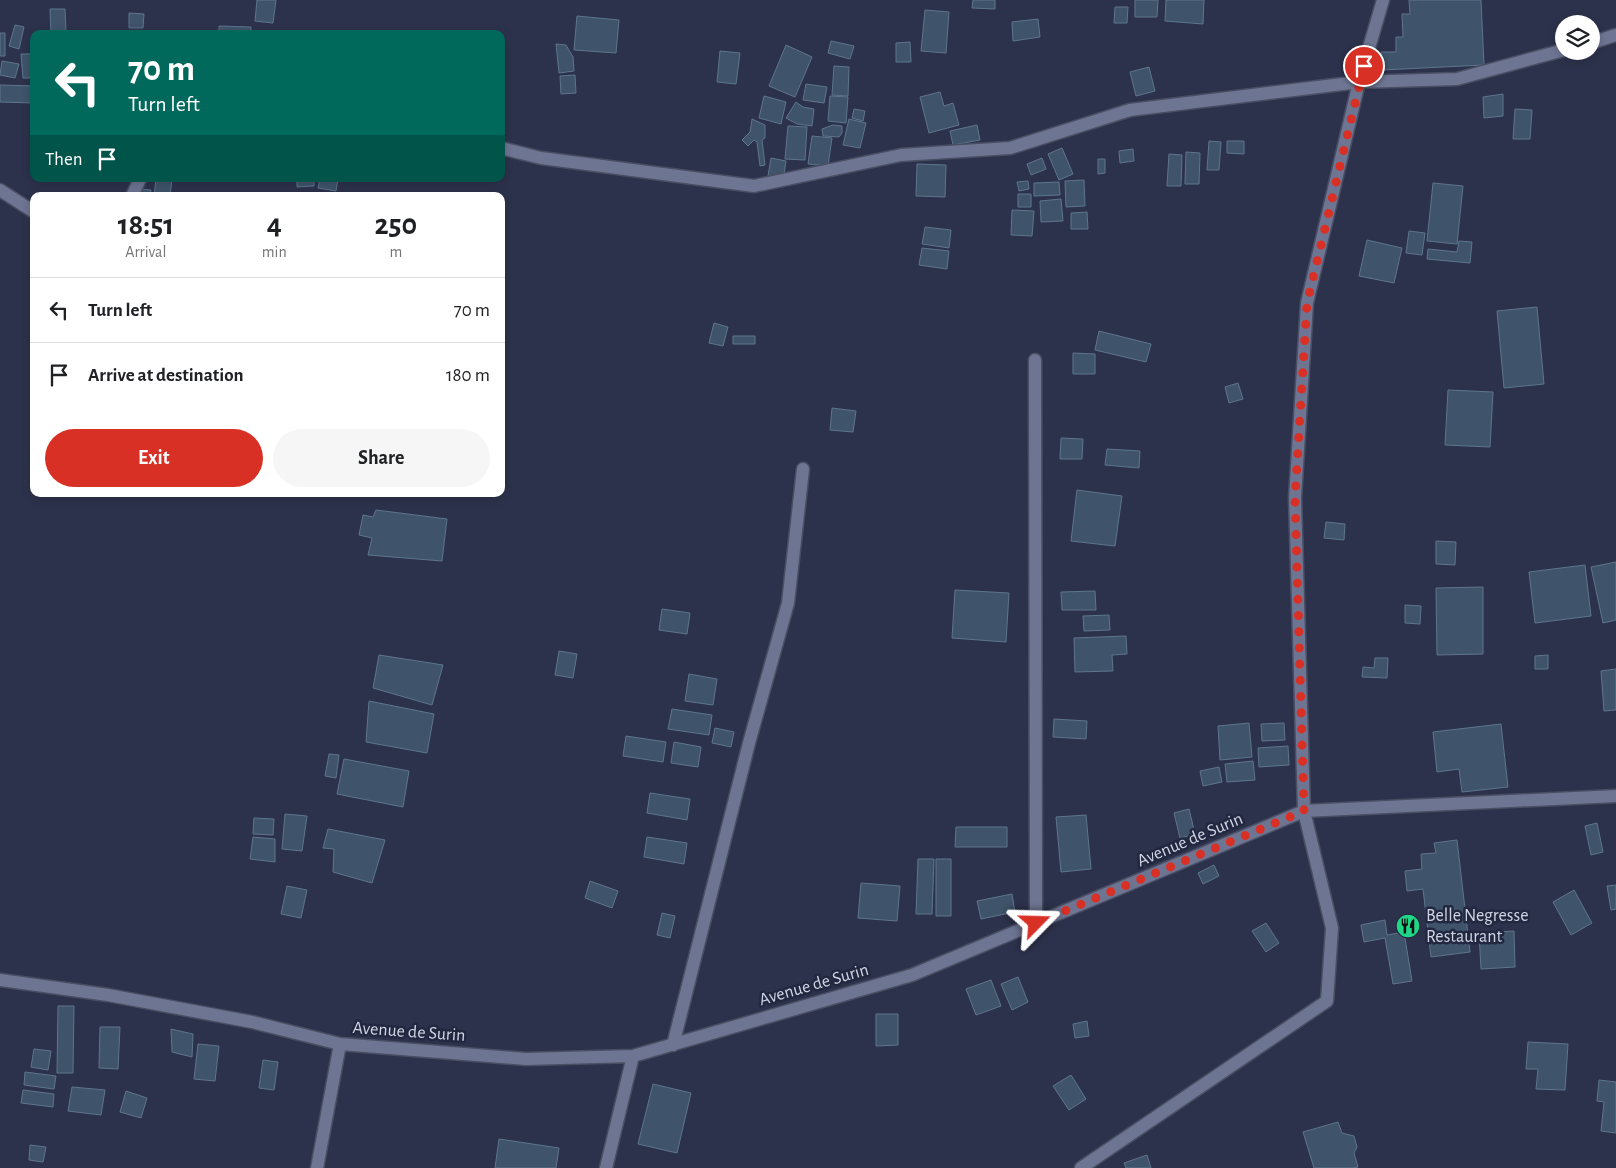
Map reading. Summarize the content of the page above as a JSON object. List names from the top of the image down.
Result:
{
  "streets": {
    "street": ["Avenue de Surin"]
  },
  "places": {
    "restaurant": ["Belle Negresse Restaurant"]
  },
  "page": {
    "turn": ["70 m", "Turn left"],
    "then": "Then",
    "eta": [
      "18:51",
      "Arrival",
      "4",
      "min",
      "250",
      "m"
    ],
    "list": [
      {
        "name": "Turn left",
        "value": "70 m"
      },
      {
        "name": "Arrive at destination",
        "value": "180 m"
      }
    ],
    "buttons": ["Exit", "Share"]
  }
}
